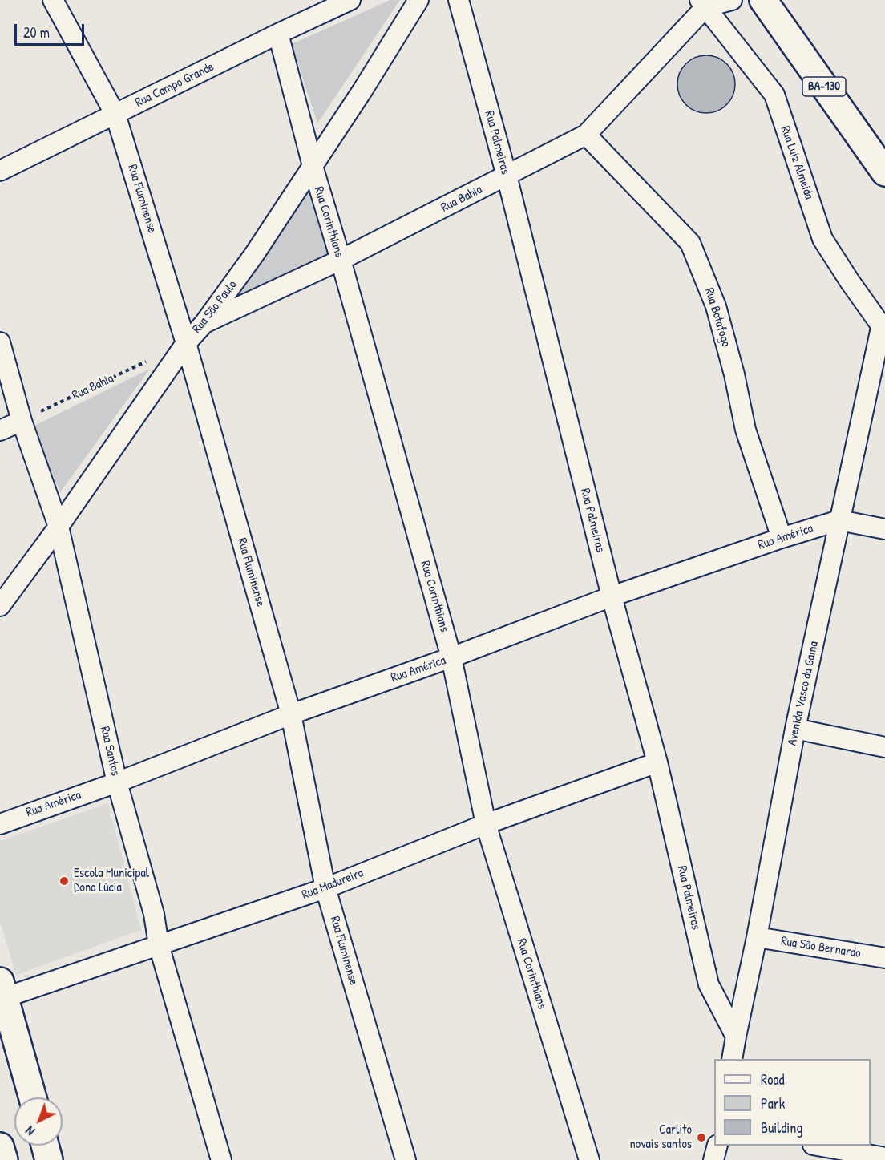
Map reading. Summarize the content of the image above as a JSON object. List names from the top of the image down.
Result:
{
  "streets": {
    "main road": ["BA-130"],
    "street": [
      "Rua Campo Grande",
      "Rua Palmeiras",
      "Rua Luiz Almeida",
      "Rua Fluminense",
      "Rua Bahia",
      "Rua Corinthians",
      "Rua São Paulo",
      "Rua Botafogo",
      "Rua América",
      "Avenida Vasco da Gama",
      "Rua Santos",
      "Rua Madureira",
      "Rua São Bernardo"
    ]
  },
  "crossings": [
    ["Rua Campo Grande", "Rua Fluminense"],
    ["Rua Campo Grande", "Rua Corinthians"],
    ["Rua Palmeiras", "Rua Bahia"],
    ["Rua Palmeiras", "Rua América"],
    ["Rua Palmeiras", "Avenida Vasco da Gama"],
    ["Rua Palmeiras", "Rua Madureira"],
    ["Rua Luiz Almeida", "Rua Bahia"],
    ["Rua Luiz Almeida", "Avenida Vasco da Gama"],
    ["Rua Fluminense", "Rua São Paulo"],
    ["Rua Fluminense", "Rua América"],
    ["Rua Fluminense", "Rua Madureira"],
    ["Rua Bahia", "Rua Corinthians"],
    ["Rua Bahia", "Rua São Paulo"],
    ["Rua Bahia", "Rua Botafogo"],
    ["Rua Bahia", "Rua Santos"],
    ["Rua Corinthians", "Rua São Paulo"],
    ["Rua Corinthians", "Rua América"],
    ["Rua Corinthians", "Rua Madureira"],
    ["Rua São Paulo", "Rua Santos"],
    ["Rua Botafogo", "Rua América"],
    ["Rua América", "Avenida Vasco da Gama"],
    ["Rua América", "Rua Santos"],
    ["Avenida Vasco da Gama", "Rua São Bernardo"],
    ["Rua Santos", "Rua Madureira"]
  ],
  "places": ["Escola Municipal Dona Lúcia", "Carlito novais santos"],
  "legend": ["Road", "Park", "Building"],
  "scale_bar": "20 m",
  "north": "bottom left"
}
